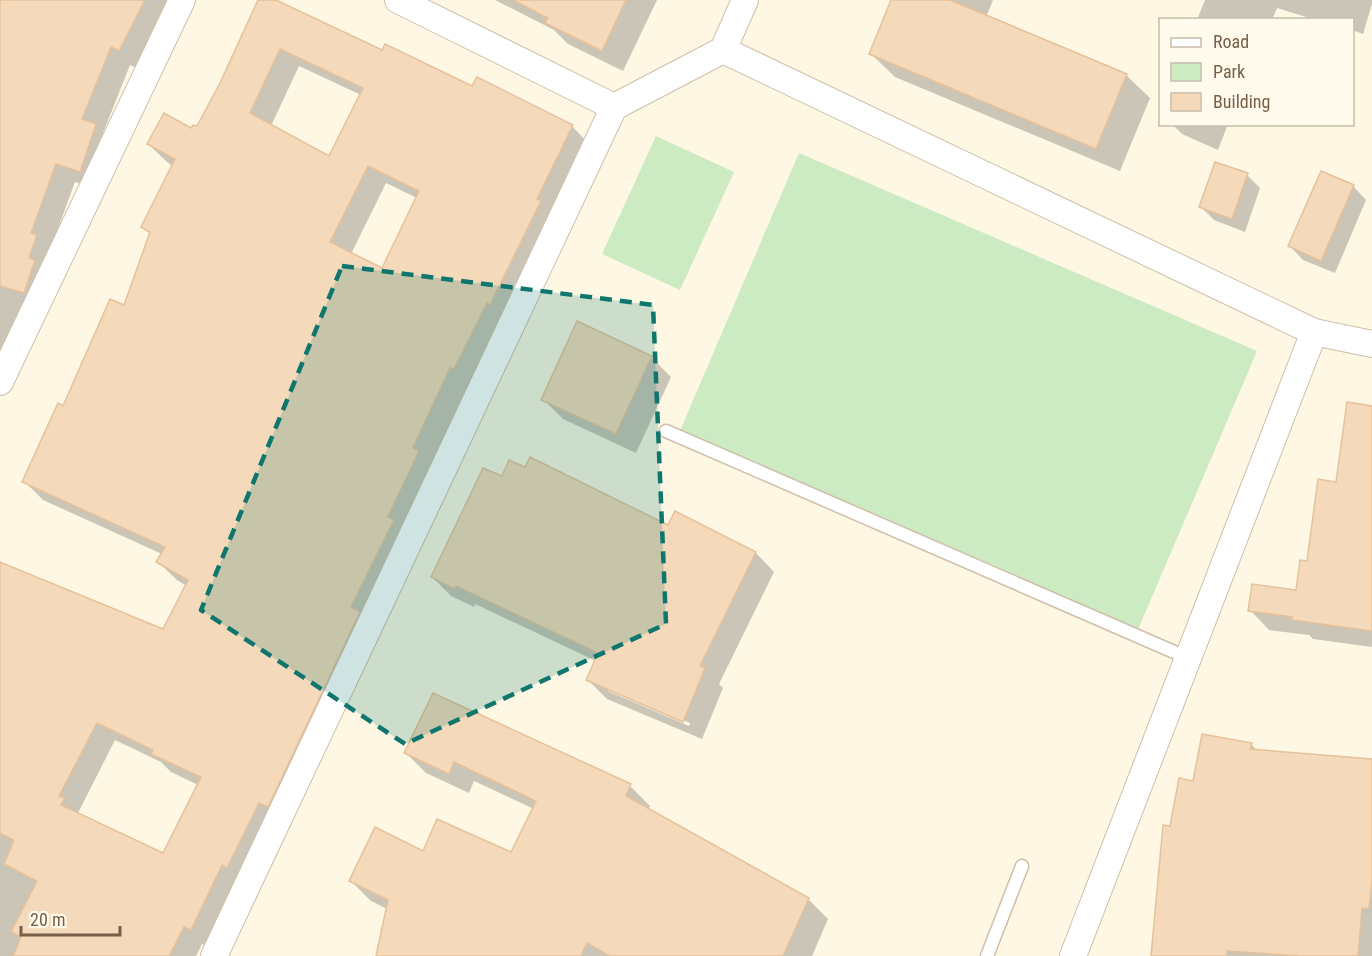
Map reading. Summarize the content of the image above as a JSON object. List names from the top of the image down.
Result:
{
  "legend": ["Road", "Park", "Building"],
  "scale_bar": "20 m"
}
